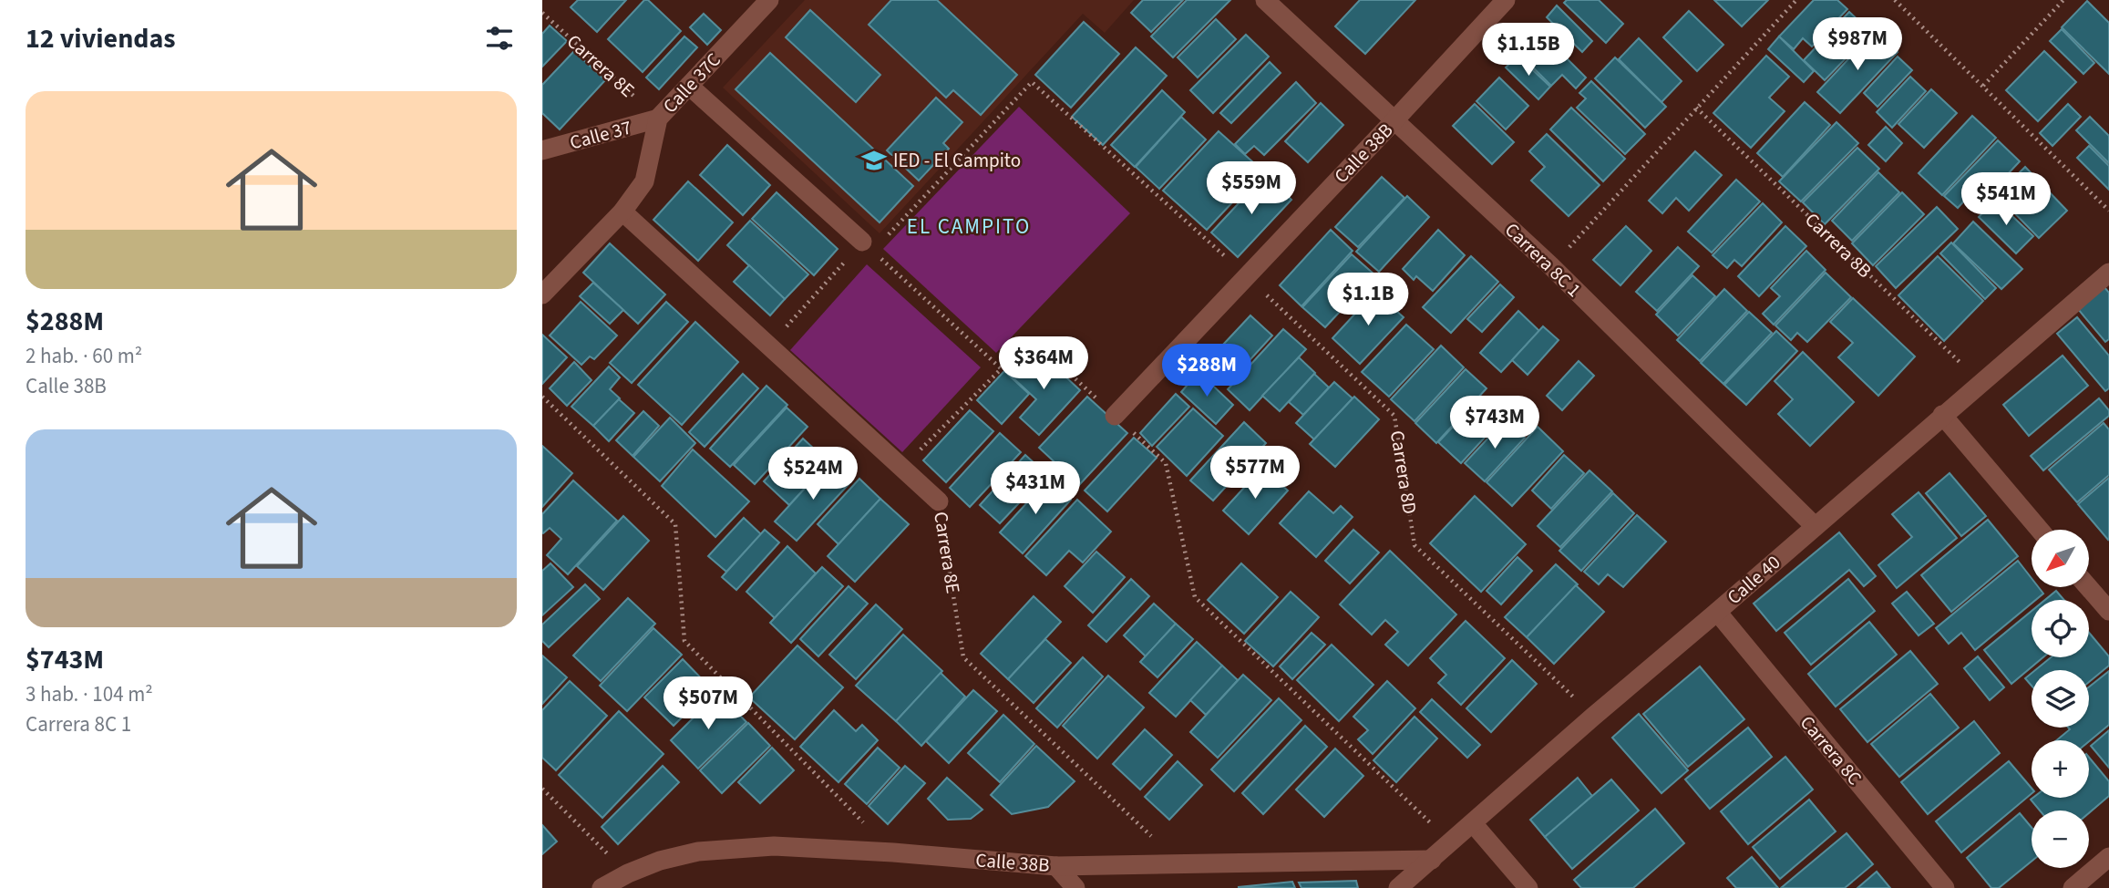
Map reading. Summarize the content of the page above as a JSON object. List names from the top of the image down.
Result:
{
  "streets": {
    "street": [
      "Carrera 8E",
      "Calle 37C",
      "Calle 37",
      "Calle 38B",
      "Carrera 8C 1",
      "Calle 40",
      "Carrera 8C"
    ],
    "path": ["Carrera 8B", "Carrera 8D"]
  },
  "crossings": [
    ["Carrera 8E", "Calle 37C"],
    ["Carrera 8E", "Calle 37"],
    ["Carrera 8E", "Calle 38B"],
    ["Calle 37C", "Calle 37"],
    ["Calle 38B", "Carrera 8C 1"],
    ["Calle 38B", "Carrera 8D"],
    ["Calle 38B", "Calle 40"],
    ["Carrera 8B", "Calle 40"],
    ["Carrera 8C 1", "Calle 40"],
    ["Carrera 8D", "Calle 40"],
    ["Calle 40", "Carrera 8C"]
  ],
  "districts": ["EL CAMPITO"],
  "places": {
    "school or university": ["IED - El Campito"]
  },
  "north": "bottom left",
  "page": {
    "heading": "12 viviendas",
    "price": [
      "$987M",
      "$1.15B",
      "$559M",
      "$541M",
      "$1.1B",
      "$364M",
      "$288M",
      "$743M",
      "$577M",
      "$524M",
      "$431M",
      "$507M"
    ],
    "list": [
      {
        "name": "$288M",
        "note": "2 hab. · 60 m² · Calle 38B"
      },
      {
        "name": "$743M",
        "note": "3 hab. · 104 m² · Carrera 8C 1"
      }
    ],
    "map_buttons": ["+", "−"]
  }
}
